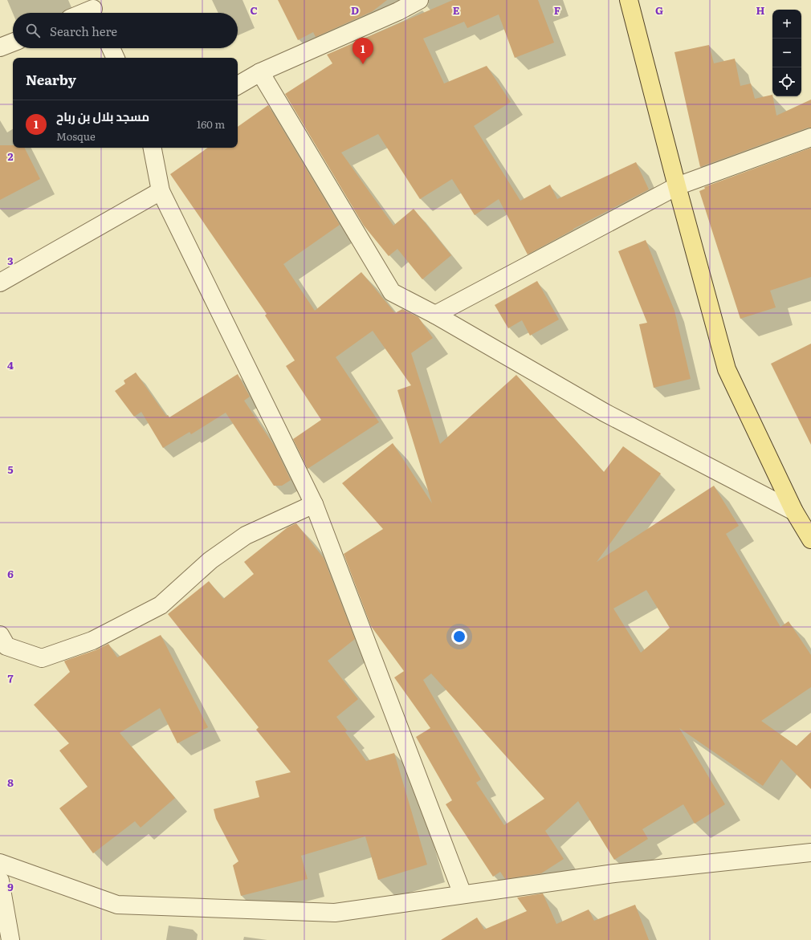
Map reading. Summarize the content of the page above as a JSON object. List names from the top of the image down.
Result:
{
  "page": {
    "map_buttons": ["+", "−"],
    "search": "Search here",
    "pins": "1",
    "heading": "Nearby",
    "list": [
      {
        "mark": "1",
        "name": "مسجد بلال بن رباح",
        "note": "Mosque",
        "value": "160 m"
      }
    ]
  },
  "grid": {
    "columns": [
      "C",
      "D",
      "E",
      "F",
      "G",
      "H"
    ],
    "rows": [
      "2",
      "3",
      "4",
      "5",
      "6",
      "7",
      "8",
      "9"
    ]
  }
}
